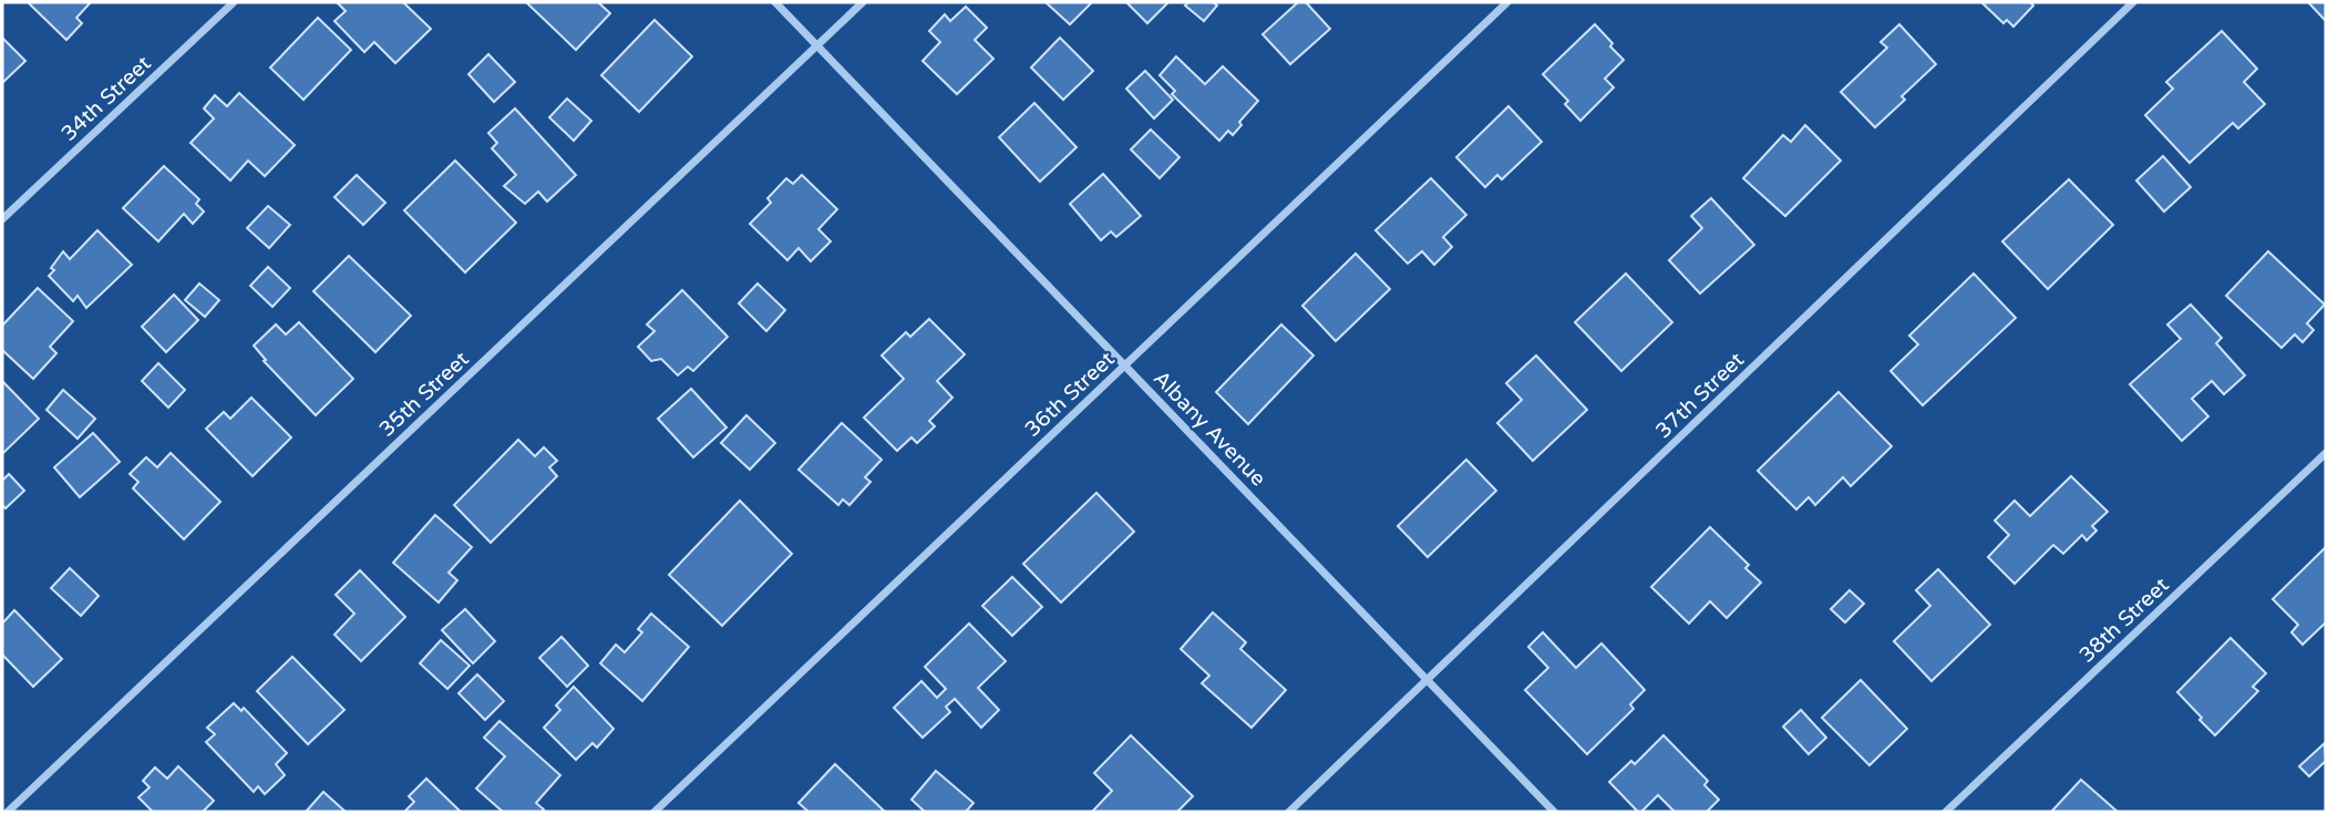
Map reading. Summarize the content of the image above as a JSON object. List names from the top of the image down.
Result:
{
  "streets": {
    "street": [
      "34th Street",
      "35th Street",
      "36th Street",
      "37th Street",
      "Albany Avenue",
      "38th Street"
    ]
  },
  "crossings": [
    ["35th Street", "Albany Avenue"],
    ["36th Street", "Albany Avenue"],
    ["37th Street", "Albany Avenue"]
  ]
}
